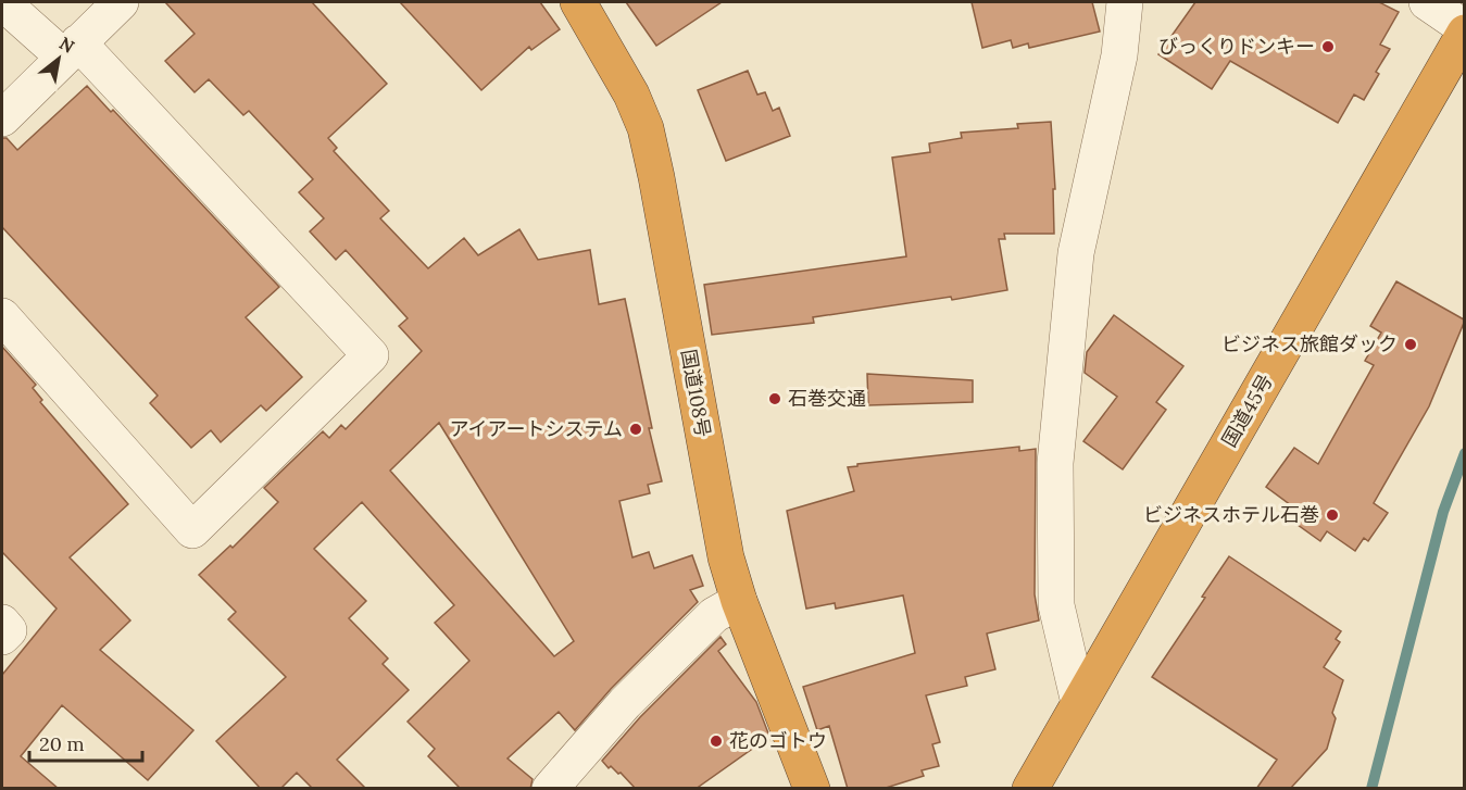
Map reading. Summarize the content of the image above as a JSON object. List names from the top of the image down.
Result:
{
  "streets": {
    "highway": ["国道108号", "国道45号"]
  },
  "places": [
    "びっくりドンキー",
    "ビジネス旅館ダック",
    "石巻交通",
    "アイアートシステム",
    "ビジネスホテル石巻",
    "花のゴトウ"
  ],
  "scale_bar": "20 m",
  "north": "top right"
}
